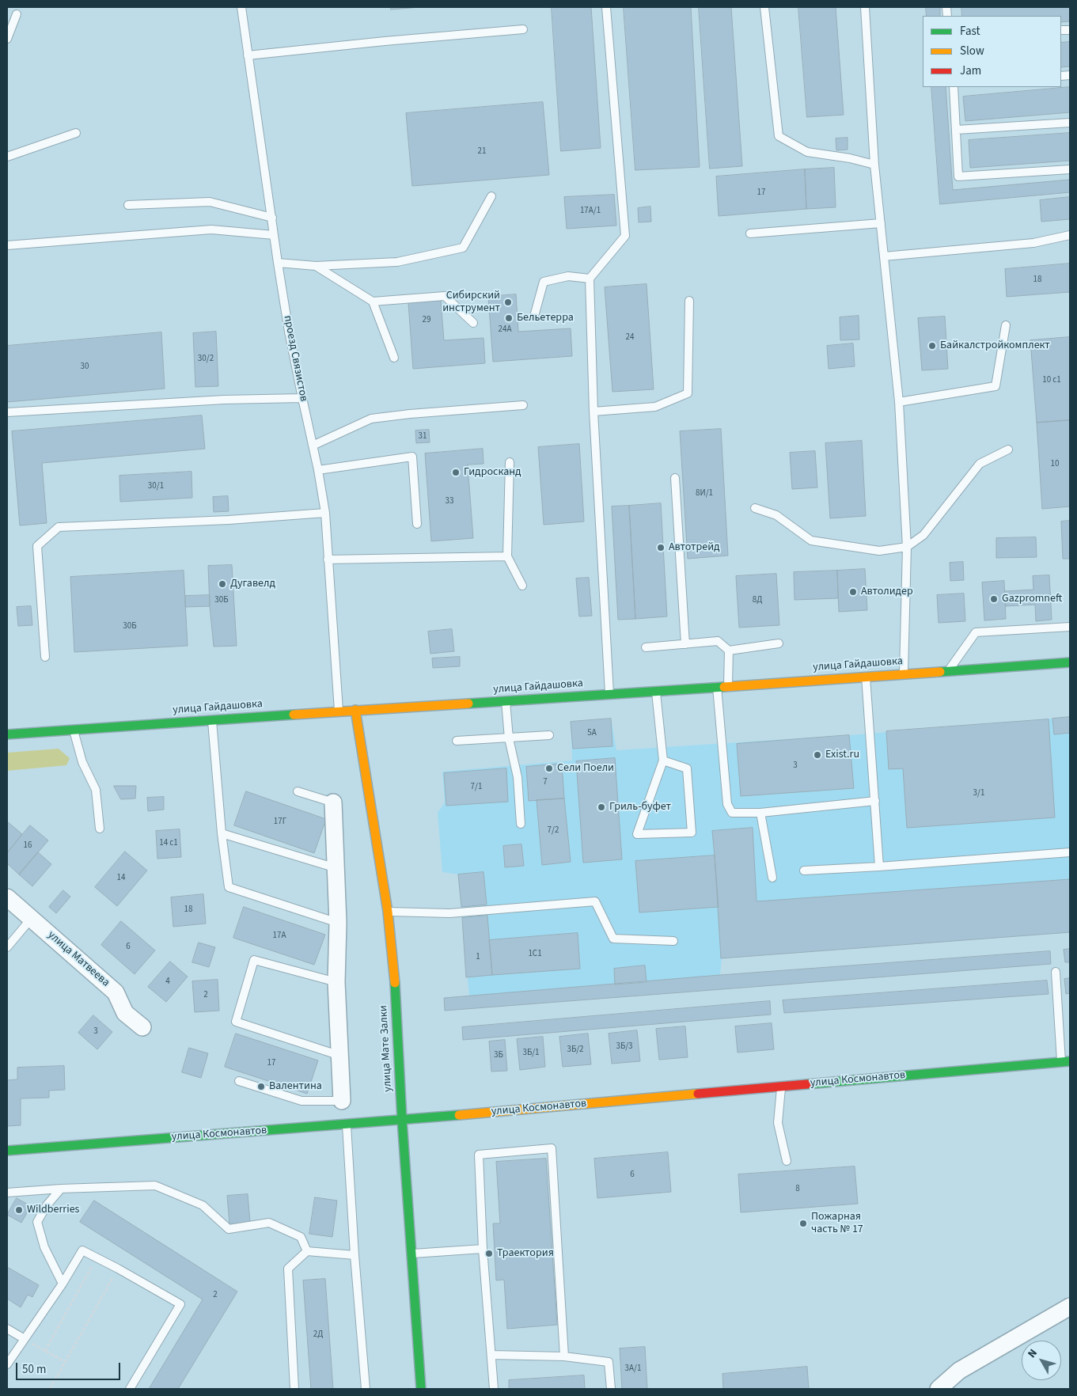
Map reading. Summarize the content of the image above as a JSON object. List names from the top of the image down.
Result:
{
  "streets": {
    "street": [
      "улица Гайдашовка",
      "улица Матвеева",
      "улица Мате Залки",
      "улица Космонавтов"
    ],
    "lane": ["проезд Связистов"]
  },
  "crossings": [
    ["улица Гайдашовка", "улица Мате Залки"],
    ["улица Мате Залки", "улица Космонавтов"]
  ],
  "places": [
    "Сибирский инструмент",
    "Бельетерра",
    "Байкалстройкомплект",
    "Гидросканд",
    "Автотрейд",
    "Дугавелд",
    "Автолидер",
    "Gazpromneft",
    "Exist.ru",
    "Сели Поели",
    "Гриль-буфет",
    "Валентина",
    "Wildberries",
    "Пожарная часть № 17",
    "Траектория"
  ],
  "house_numbers": [
    "21",
    "17",
    "17А/1",
    "18",
    "29",
    "24А",
    "24",
    "30/2",
    "30",
    "10 с1",
    "31",
    "10",
    "30/1",
    "8И/1",
    "33",
    "30Б",
    "8Д",
    "30Б",
    "5А",
    "3",
    "7",
    "7/1",
    "3/1",
    "17Г",
    "7/2",
    "14 с1",
    "16",
    "14",
    "18",
    "17А",
    "6",
    "1С1",
    "1",
    "4",
    "2",
    "3",
    "3Б/3",
    "3Б/2",
    "3Б/1",
    "3Б",
    "17",
    "6",
    "8",
    "2",
    "2Д",
    "3А/1"
  ],
  "legend": ["Fast", "Slow", "Jam"],
  "scale_bar": "50 m",
  "north": "top left"
}
